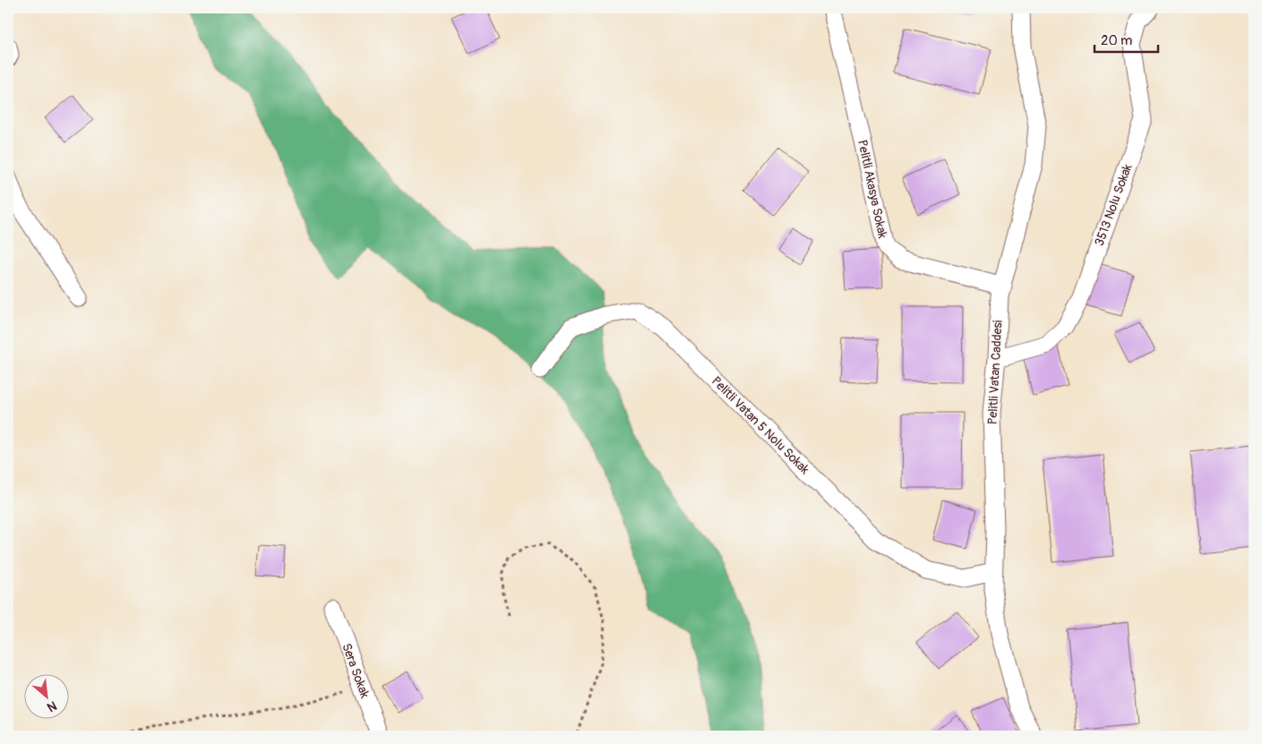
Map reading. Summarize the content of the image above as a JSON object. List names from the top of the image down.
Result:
{
  "streets": {
    "street": [
      "Pelitli Akasya Sokak",
      "3513 Nolu Sokak",
      "Pelitli Vatan Caddesi",
      "Pelitli Vatan 5 Nolu Sokak",
      "Sera Sokak"
    ]
  },
  "crossings": [
    ["Pelitli Akasya Sokak", "Pelitli Vatan Caddesi"],
    ["3513 Nolu Sokak", "Pelitli Vatan Caddesi"],
    ["Pelitli Vatan Caddesi", "Pelitli Vatan 5 Nolu Sokak"]
  ],
  "scale_bar": "20 m",
  "north": "bottom right"
}
